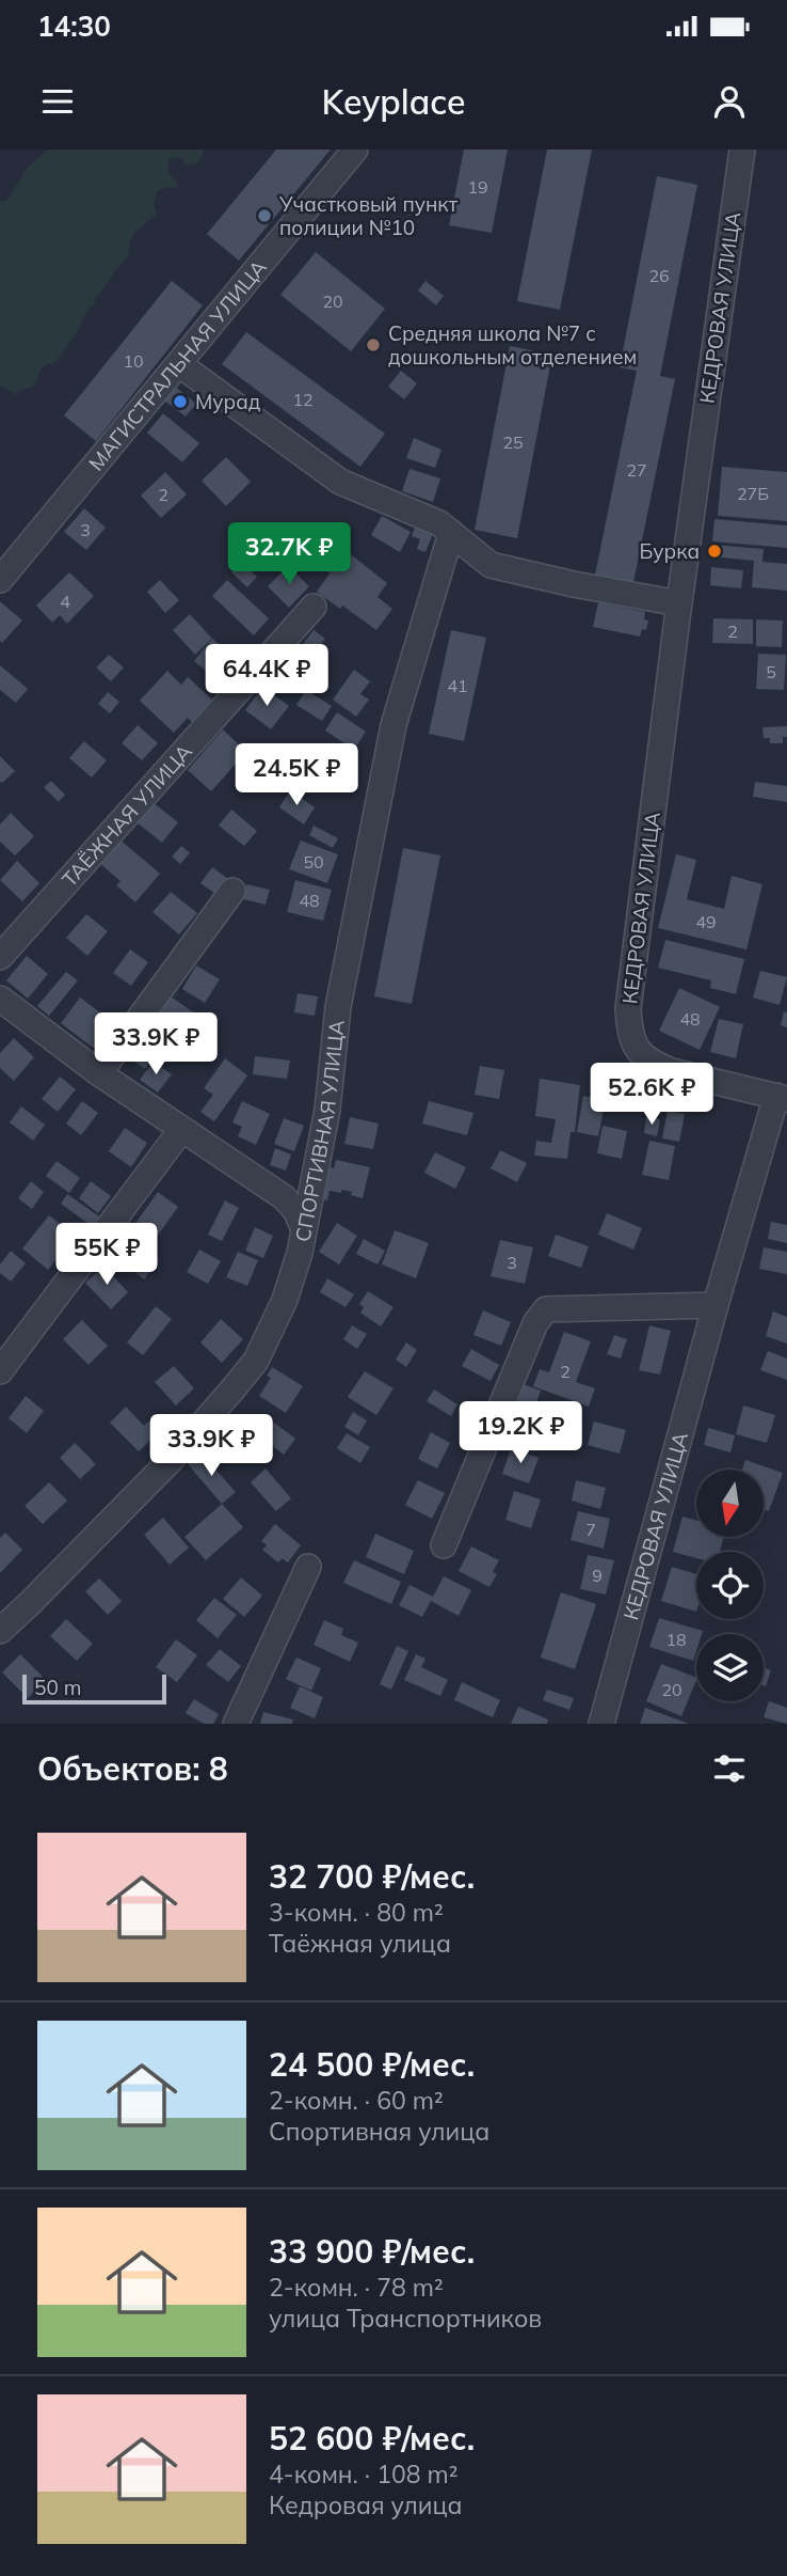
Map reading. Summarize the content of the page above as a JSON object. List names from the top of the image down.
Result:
{
  "streets": {
    "street": [
      "КЕДРОВАЯ УЛИЦА",
      "МАГИСТРАЛЬНАЯ УЛИЦА",
      "ТАЁЖНАЯ УЛИЦА",
      "СПОРТИВНАЯ УЛИЦА"
    ]
  },
  "places": [
    "Участковый пункт полиции №10",
    "Средняя школа №7 с дошкольным отделением",
    "Мурад",
    "Бурка"
  ],
  "house_numbers": [
    "19",
    "26",
    "20",
    "10",
    "12",
    "25",
    "27",
    "27Б",
    "2",
    "3",
    "4",
    "2",
    "5",
    "41",
    "50",
    "48",
    "49",
    "48",
    "3",
    "2",
    "7",
    "9",
    "18",
    "20"
  ],
  "scale_bar": "50 m",
  "north": "bottom",
  "page": {
    "status": "14:30",
    "header": "Keyplace",
    "price": [
      "32.7K ₽",
      "64.4K ₽",
      "24.5K ₽",
      "33.9K ₽",
      "52.6K ₽",
      "55K ₽",
      "19.2K ₽",
      "33.9K ₽"
    ],
    "scale": "50 m",
    "heading": "Объектов: 8",
    "list": [
      {
        "name": "32 700 ₽/мес.",
        "note": "3-комн. · 80 m² · Таёжная улица"
      },
      {
        "name": "24 500 ₽/мес.",
        "note": "2-комн. · 60 m² · Спортивная улица"
      },
      {
        "name": "33 900 ₽/мес.",
        "note": "2-комн. · 78 m² · улица Транспортников"
      },
      {
        "name": "52 600 ₽/мес.",
        "note": "4-комн. · 108 m² · Кедровая улица"
      }
    ]
  }
}
